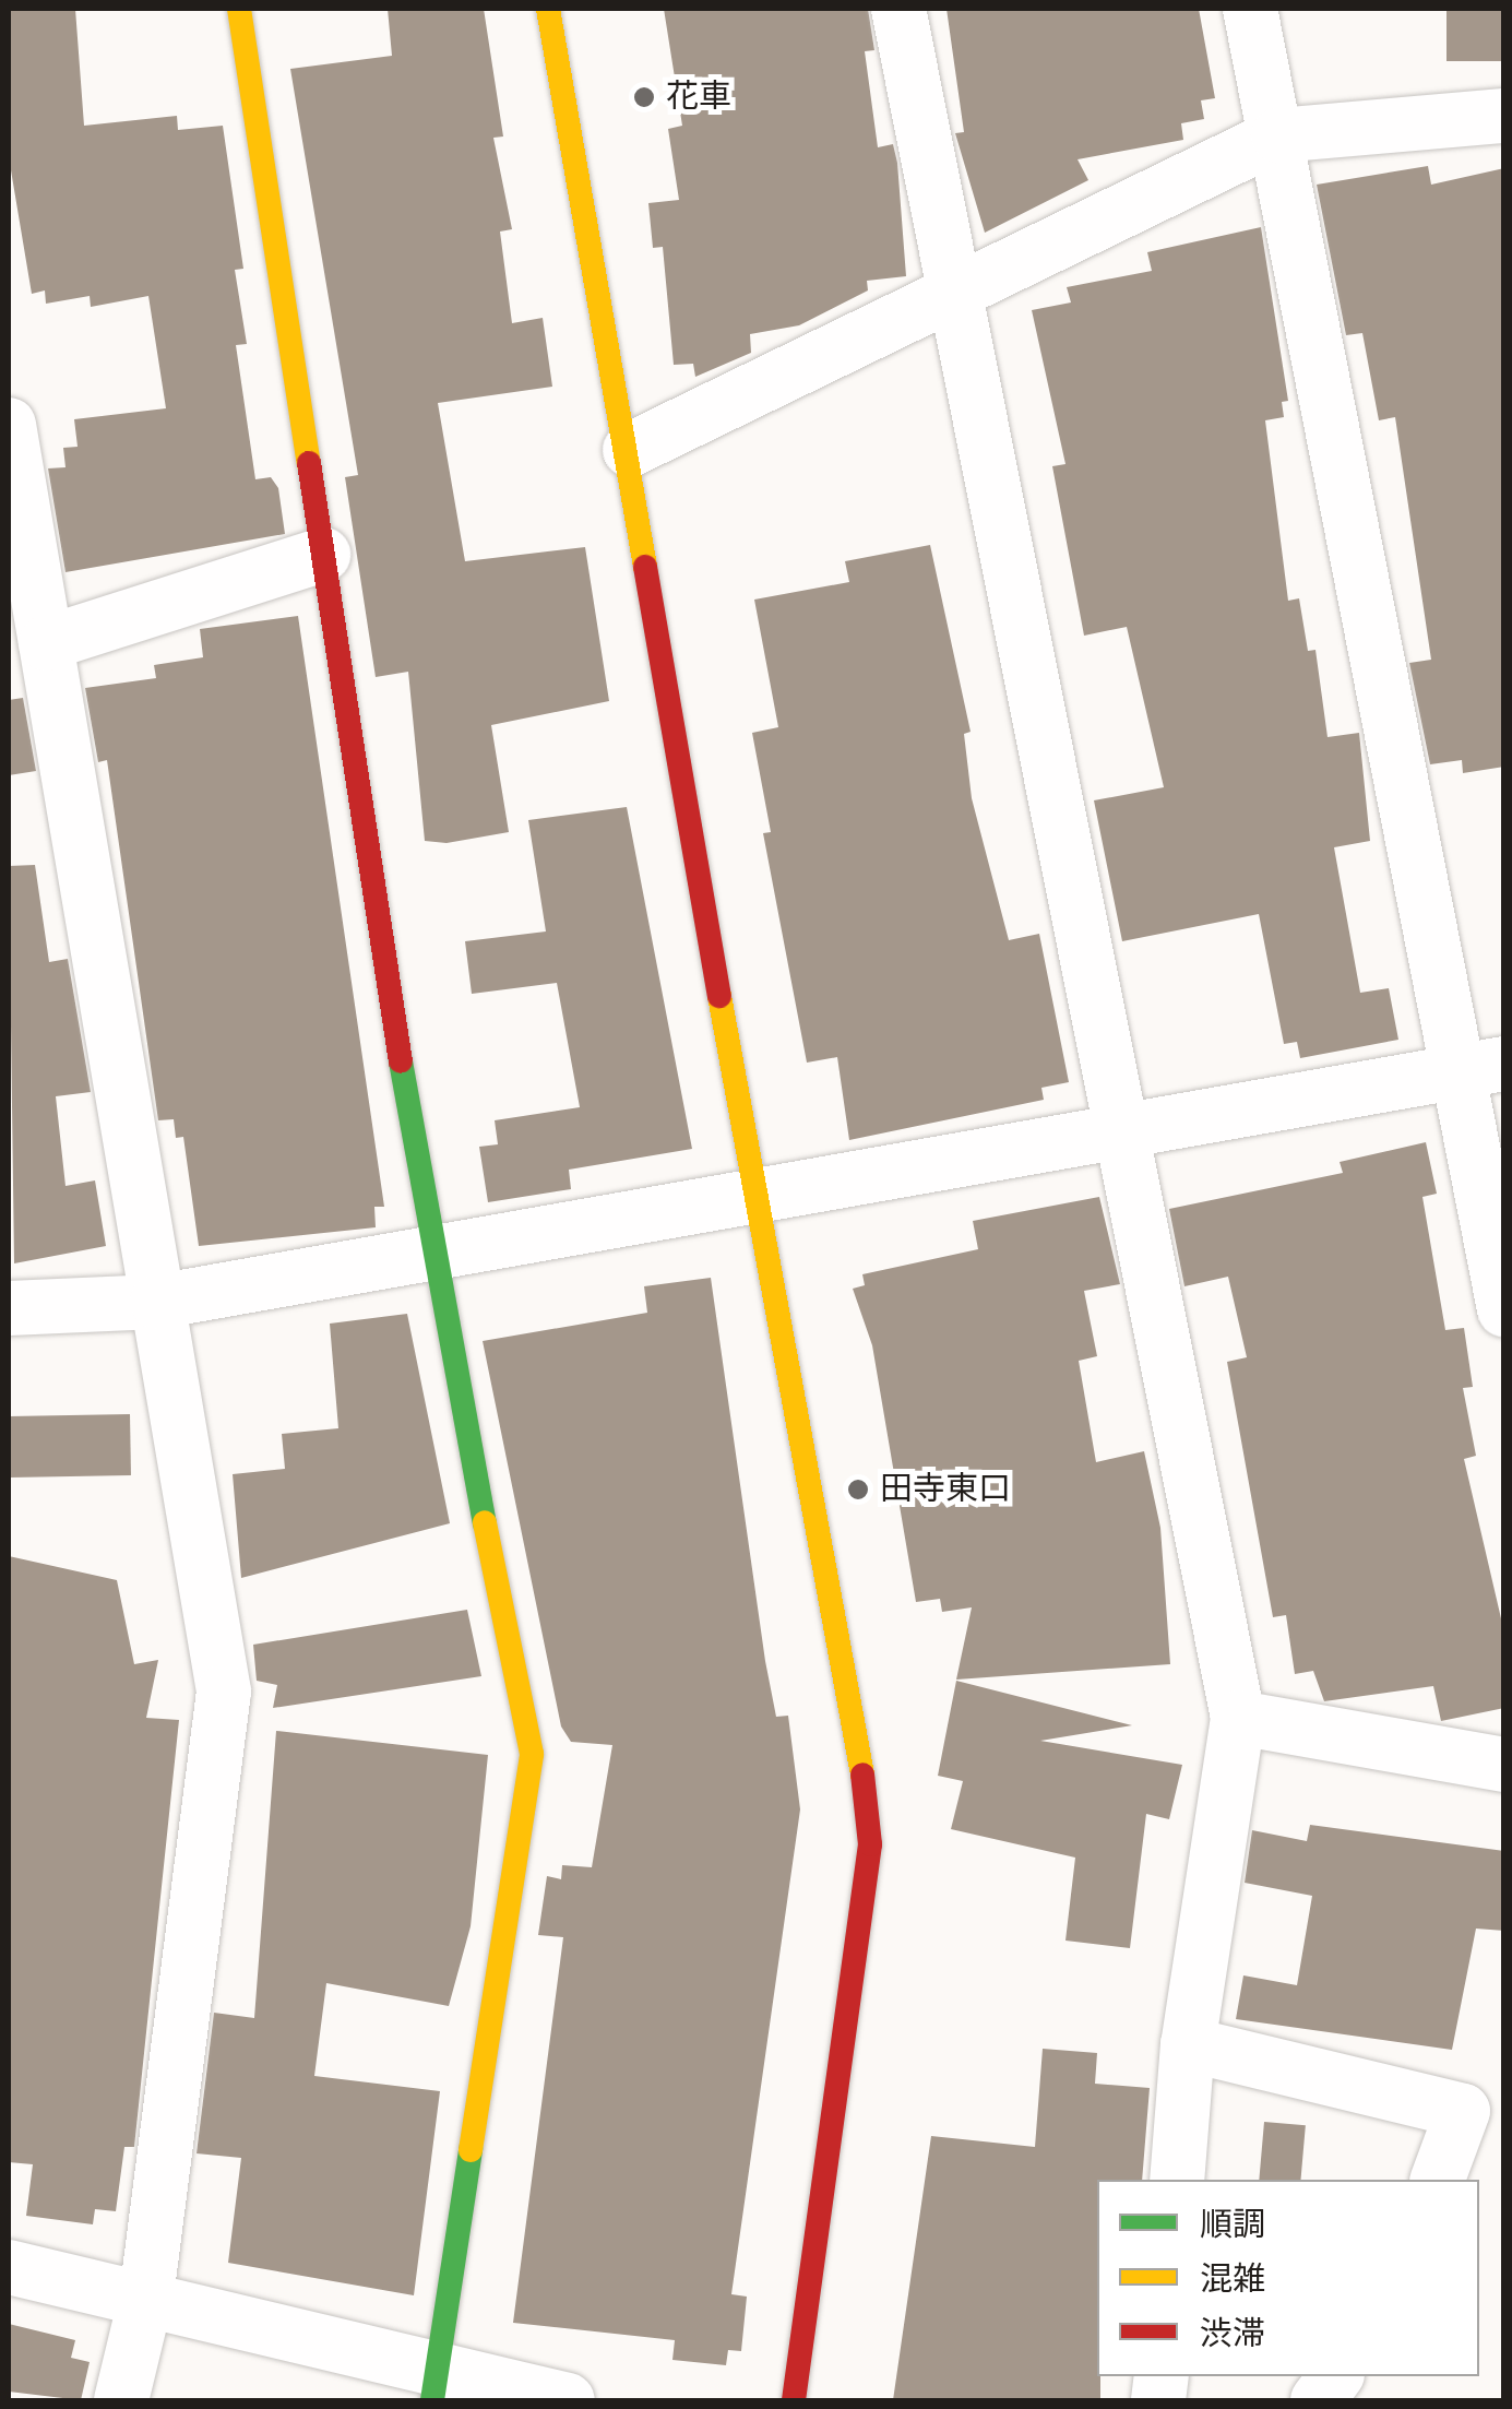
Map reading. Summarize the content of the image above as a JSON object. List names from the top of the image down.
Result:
{
  "places": ["花車", "田寺東口"],
  "legend": ["順調", "混雑", "渋滞"]
}
